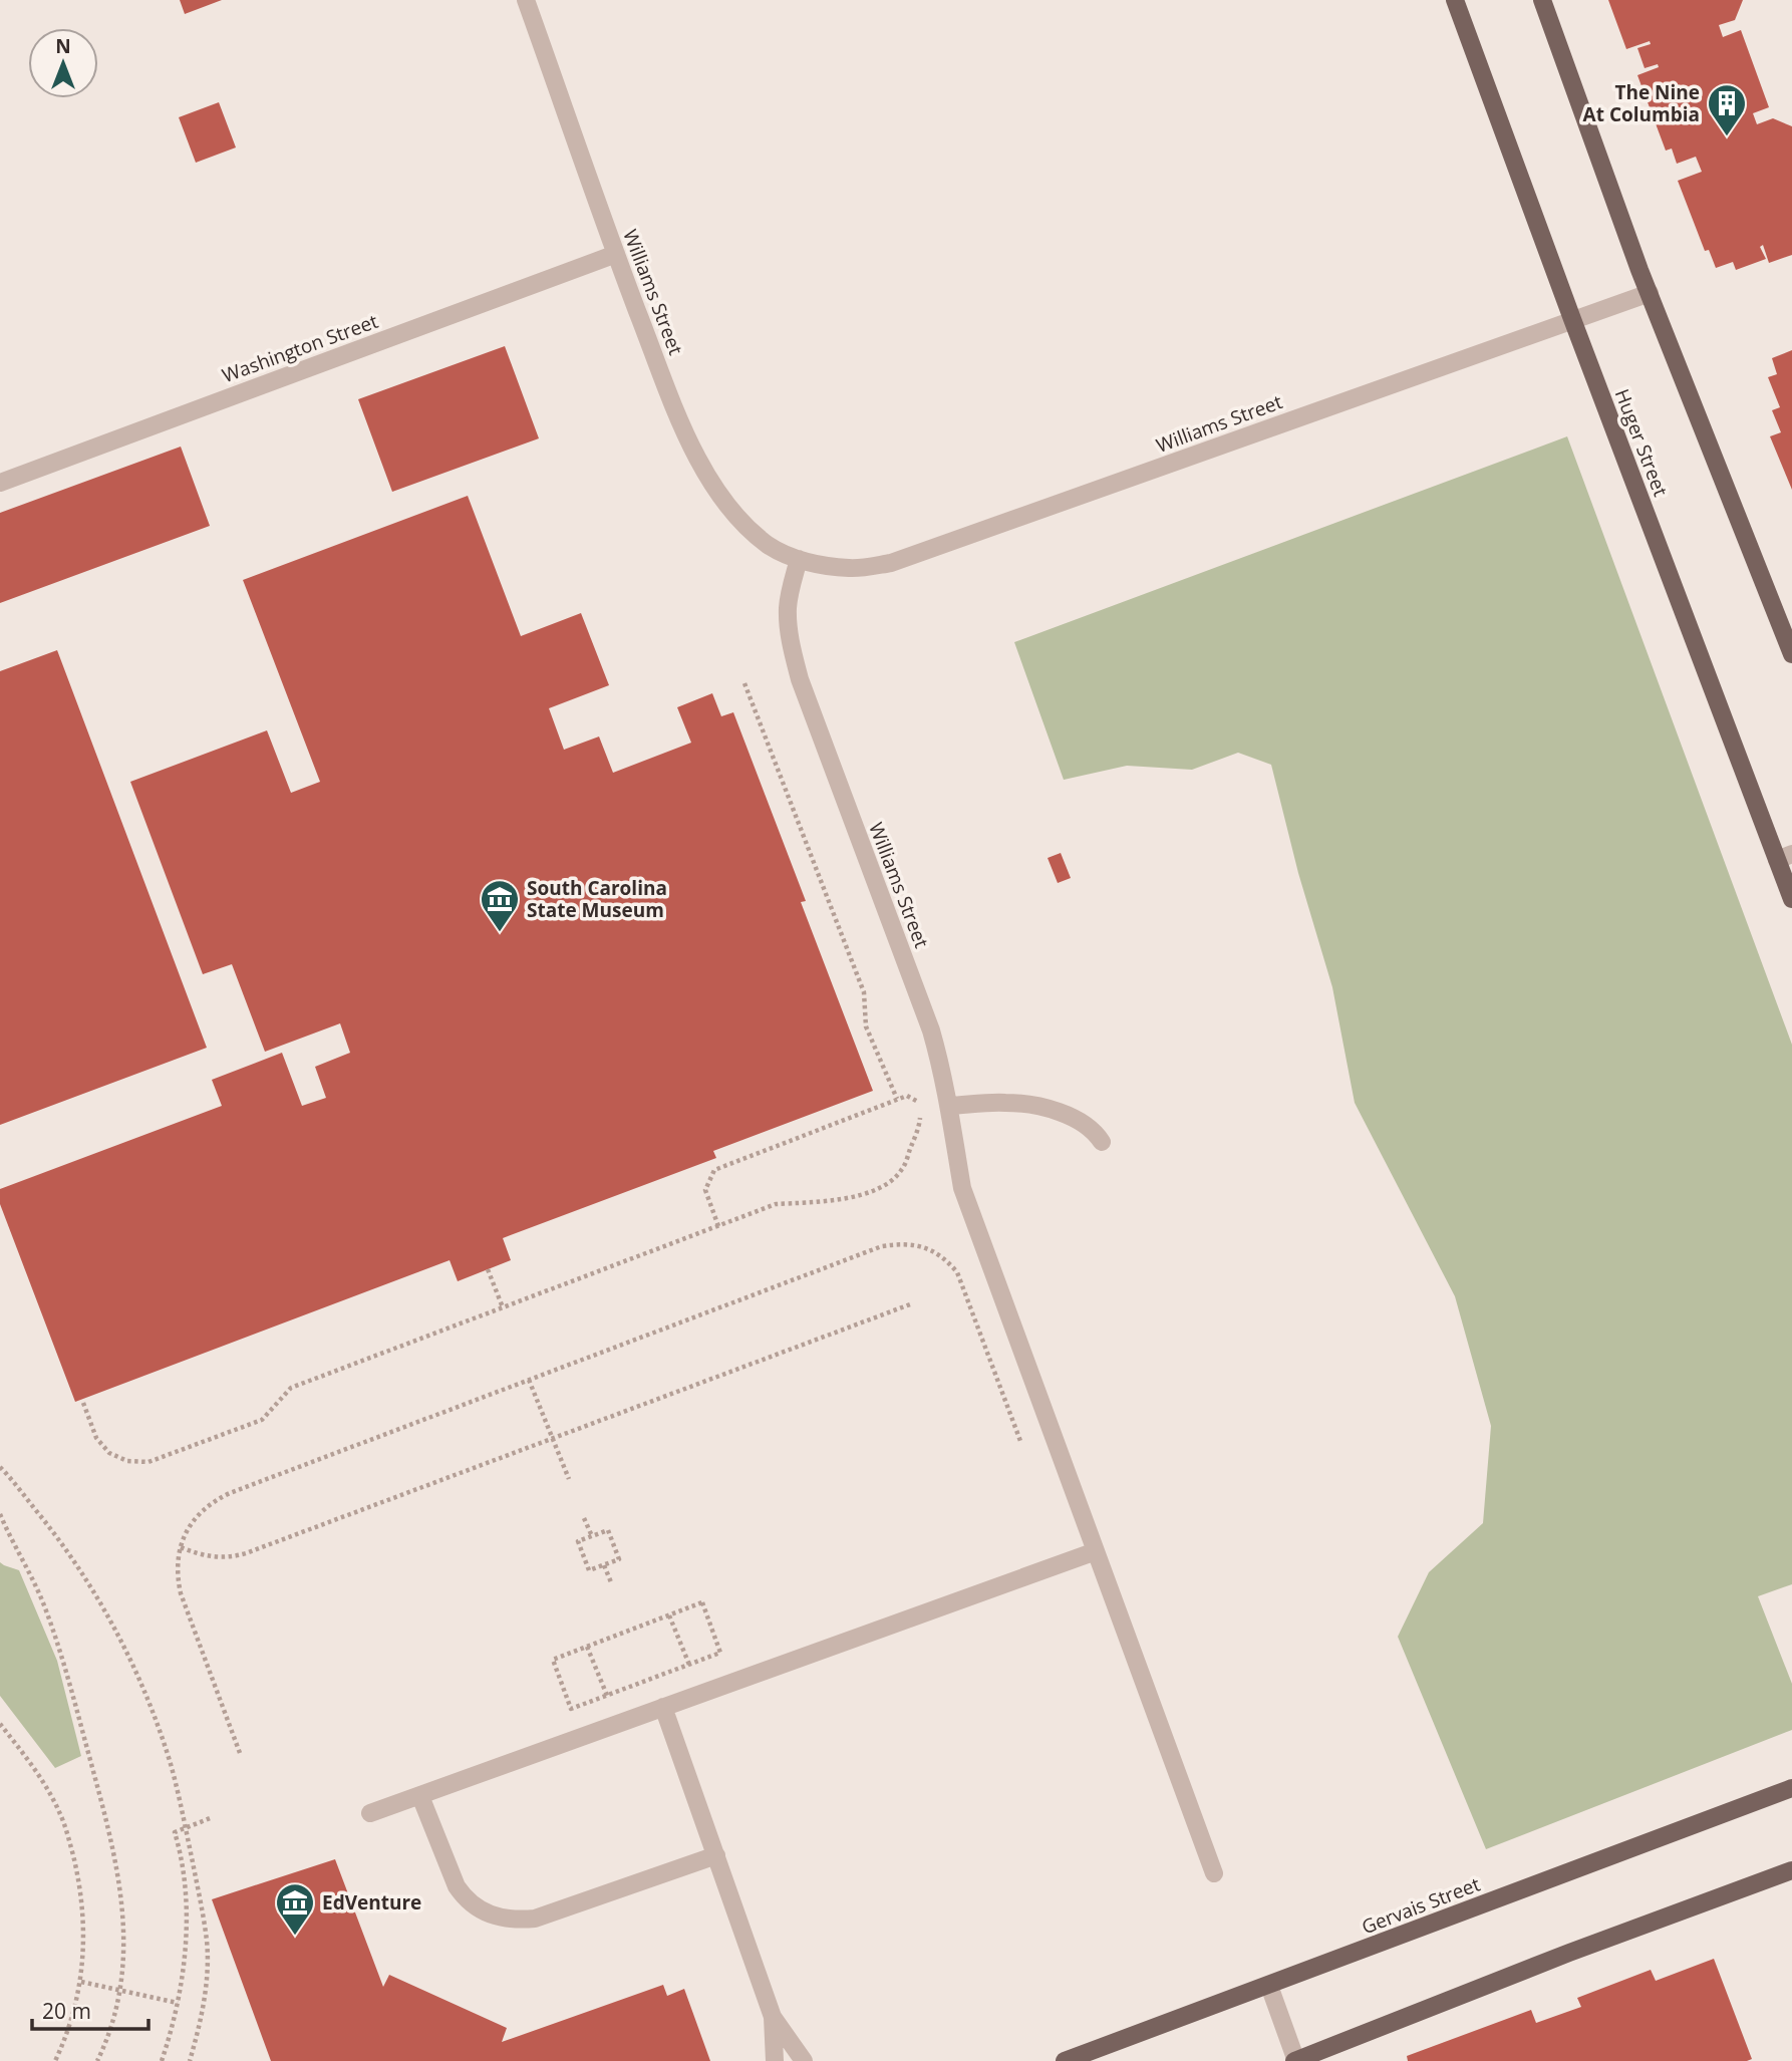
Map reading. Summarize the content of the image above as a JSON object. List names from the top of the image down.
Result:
{
  "streets": {
    "main road": ["Huger Street", "Gervais Street"],
    "street": ["Williams Street", "Washington Street"]
  },
  "crossings": [
    ["Williams Street", "Washington Street"],
    ["Williams Street", "Huger Street"]
  ],
  "places": {
    "building": ["The Nine At Columbia"],
    "museum": ["South Carolina State Museum", "EdVenture"]
  },
  "scale_bar": "20 m",
  "north": "top"
}
